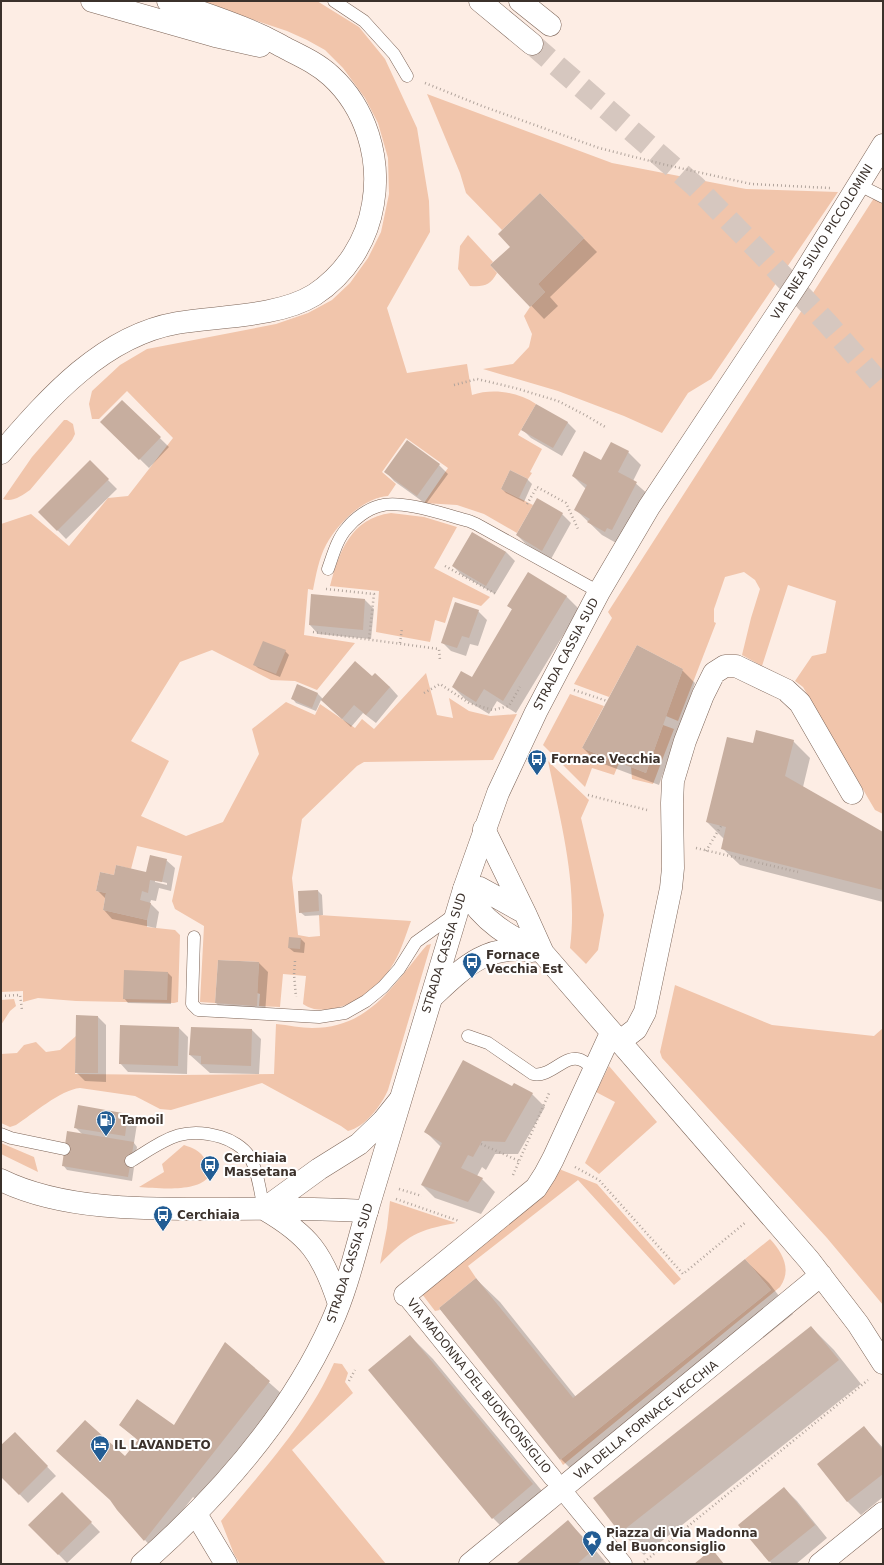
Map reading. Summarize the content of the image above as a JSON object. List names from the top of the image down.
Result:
{
  "streets": {
    "main road": ["VIA ENEA SILVIO PICCOLOMINI", "STRADA CASSIA SUD", "VIA DELLA FORNACE VECCHIA"],
    "street": ["VIA MADONNA DEL BUONCONSIGLIO"]
  },
  "crossings": [
    ["VIA ENEA SILVIO PICCOLOMINI", "STRADA CASSIA SUD"]
  ],
  "places": {
    "bus stop": [
      "Fornace Vecchia",
      "Fornace Vecchia Est",
      "Cerchiaia Massetana",
      "Cerchiaia"
    ],
    "fuel station": ["Tamoil"],
    "hotel": ["IL LAVANDETO"],
    "place": ["Piazza di Via Madonna del Buonconsiglio"]
  }
}
